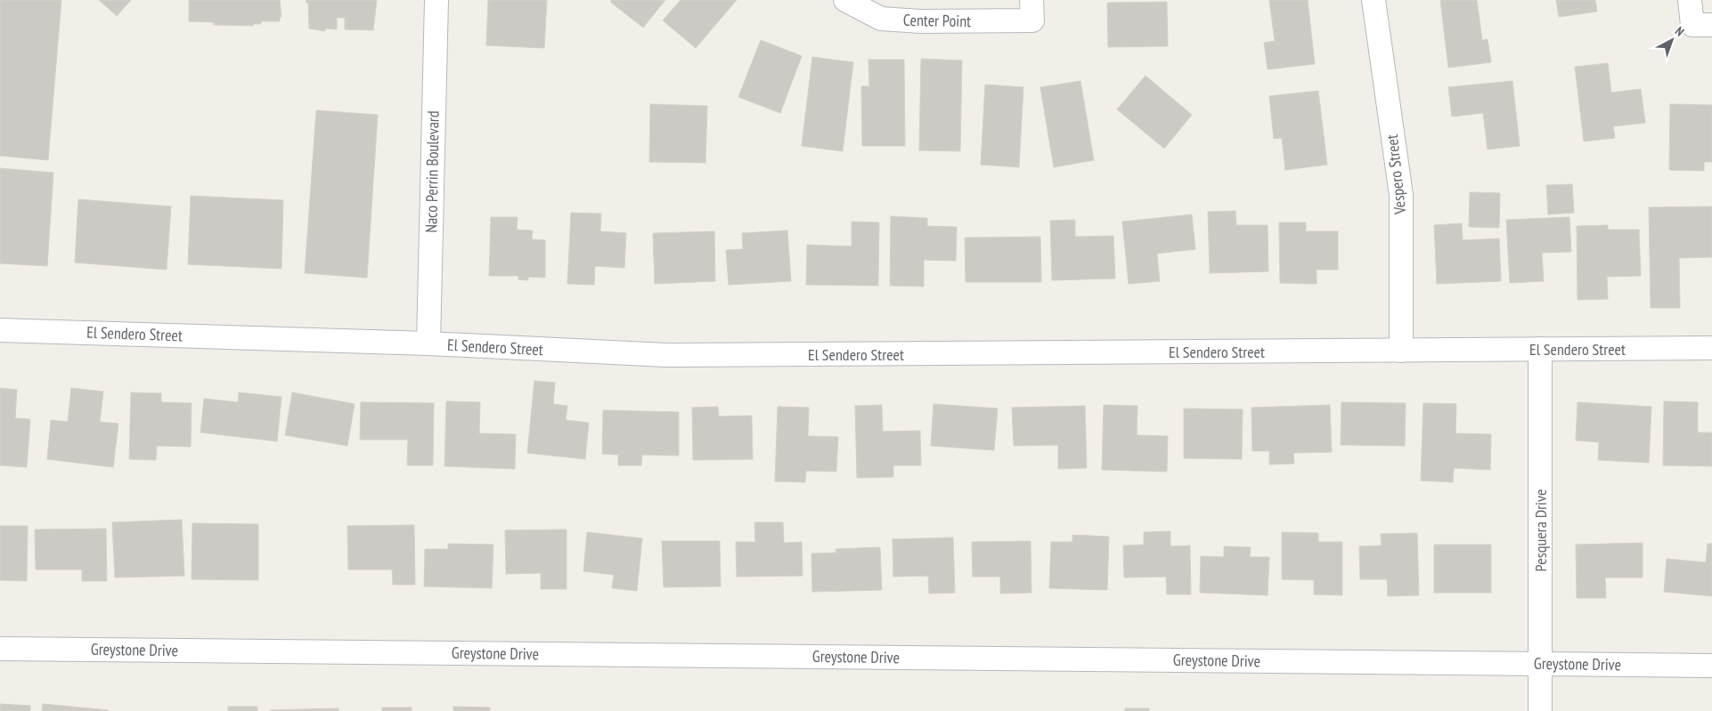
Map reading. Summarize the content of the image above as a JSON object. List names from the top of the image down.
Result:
{
  "streets": {
    "street": [
      "Center Point",
      "Naco Perrin Boulevard",
      "Vespero Street",
      "El Sendero Street",
      "Pesquera Drive",
      "Greystone Drive"
    ]
  },
  "crossings": [
    ["Naco Perrin Boulevard", "El Sendero Street"],
    ["Vespero Street", "El Sendero Street"],
    ["El Sendero Street", "Pesquera Drive"],
    ["Pesquera Drive", "Greystone Drive"]
  ],
  "north": "top right"
}
